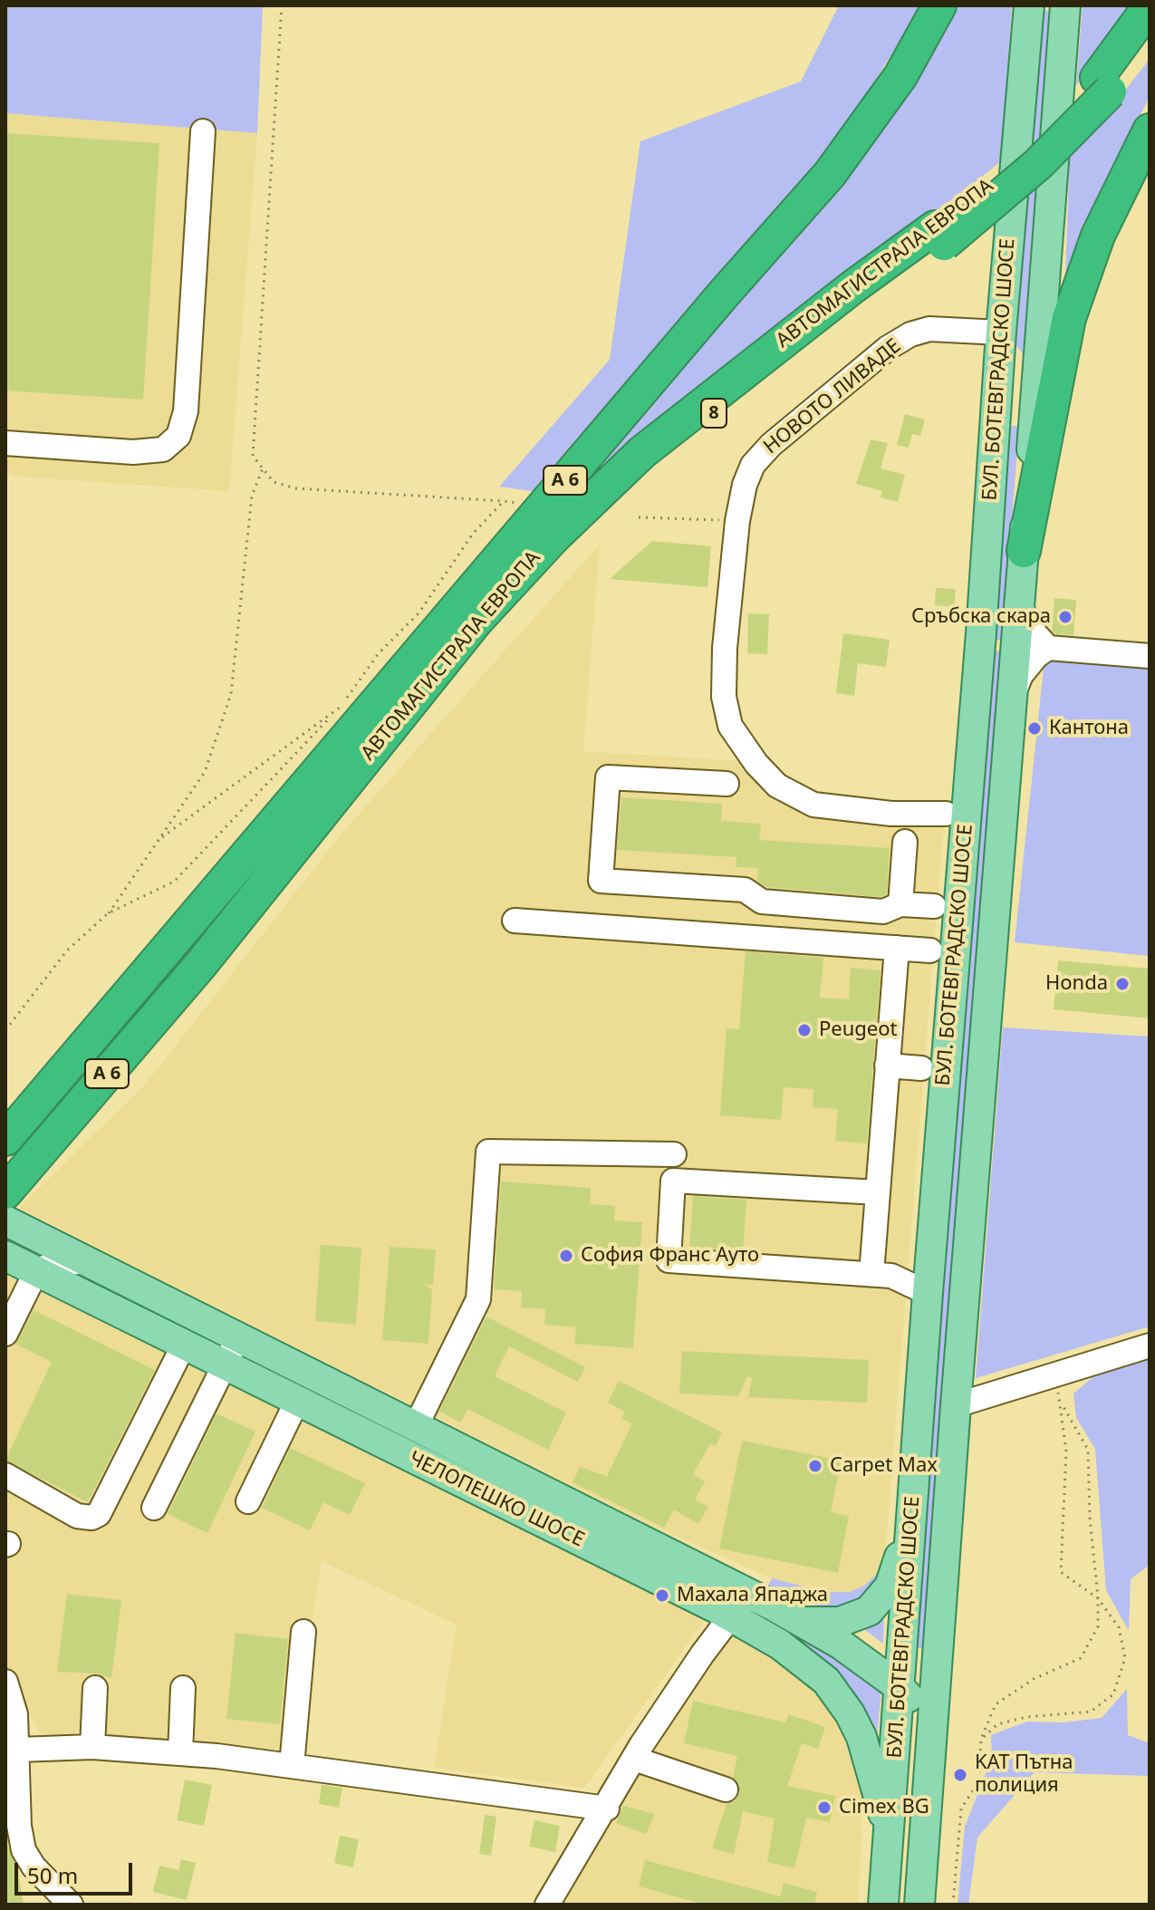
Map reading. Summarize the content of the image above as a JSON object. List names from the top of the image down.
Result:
{
  "streets": {
    "highway": ["АВТОМАГИСТРАЛА ЕВРОПА", "8", "A 6"],
    "main road": ["БУЛ. БОТЕВГРАДСКО ШОСЕ", "ЧЕЛОПЕШКО ШОСЕ"],
    "street": ["НОВОТО ЛИВАДЕ"]
  },
  "crossings": [
    ["БУЛ. БОТЕВГРАДСКО ШОСЕ", "НОВОТО ЛИВАДЕ"],
    ["БУЛ. БОТЕВГРАДСКО ШОСЕ", "ЧЕЛОПЕШКО ШОСЕ"],
    ["8", "A 6"]
  ],
  "places": [
    "Сръбска скара",
    "Кантона",
    "Honda",
    "Peugeot",
    "София Франс Ауто",
    "Carpet Max",
    "Махала Япаджа",
    "KAT Пътна полиция",
    "Cimex BG"
  ],
  "scale_bar": "50 m"
}
